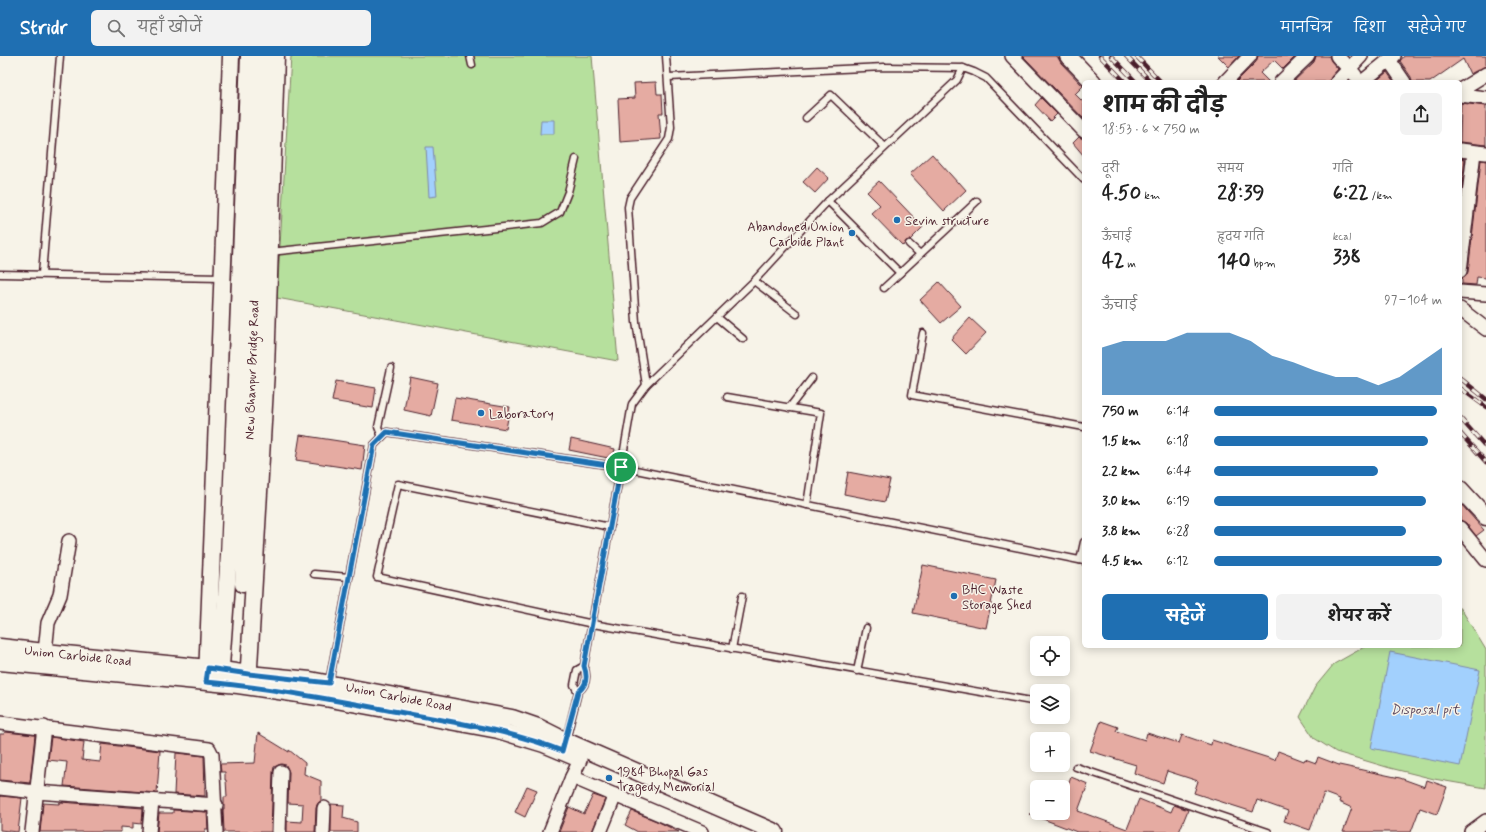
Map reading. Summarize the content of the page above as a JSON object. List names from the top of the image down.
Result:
{
  "streets": {
    "street": ["New Bhanpur Bridge Road", "Union Carbide Road"]
  },
  "crossings": [
    ["New Bhanpur Bridge Road", "Union Carbide Road"]
  ],
  "water": ["Disposal pit"],
  "places": [
    "Sevin structure",
    "Abandoned Union Carbide Plant",
    "Laboratory",
    "BHC Waste Storage Shed",
    "1984 Bhopal Gas Tragedy Memorial"
  ],
  "page": {
    "header": "Stridr",
    "search": "यहाँ खोजें",
    "nav": ["मानचित्र", "दिशा", "सहेजे गए"],
    "heading": ["शाम की दौड़", "18:53 · 6 × 750 m"],
    "stats": [
      ["दूरी", "4.50 km"],
      ["समय", "28:39"],
      ["गति", "6:22 /km"],
      ["ऊँचाई", "42 m"],
      ["हृदय गति", "140 bpm"],
      ["kcal", "338"]
    ],
    "chart": ["ऊँचाई", "97–104 m"],
    "list": [
      {
        "name": "750 m",
        "note": "6:14"
      },
      {
        "name": "1.5 km",
        "note": "6:18"
      },
      {
        "name": "2.2 km",
        "note": "6:44"
      },
      {
        "name": "3.0 km",
        "note": "6:19"
      },
      {
        "name": "3.8 km",
        "note": "6:28"
      },
      {
        "name": "4.5 km",
        "note": "6:12"
      }
    ],
    "buttons": ["सहेजें", "शेयर करें"],
    "map_buttons": ["+", "−"]
  }
}
